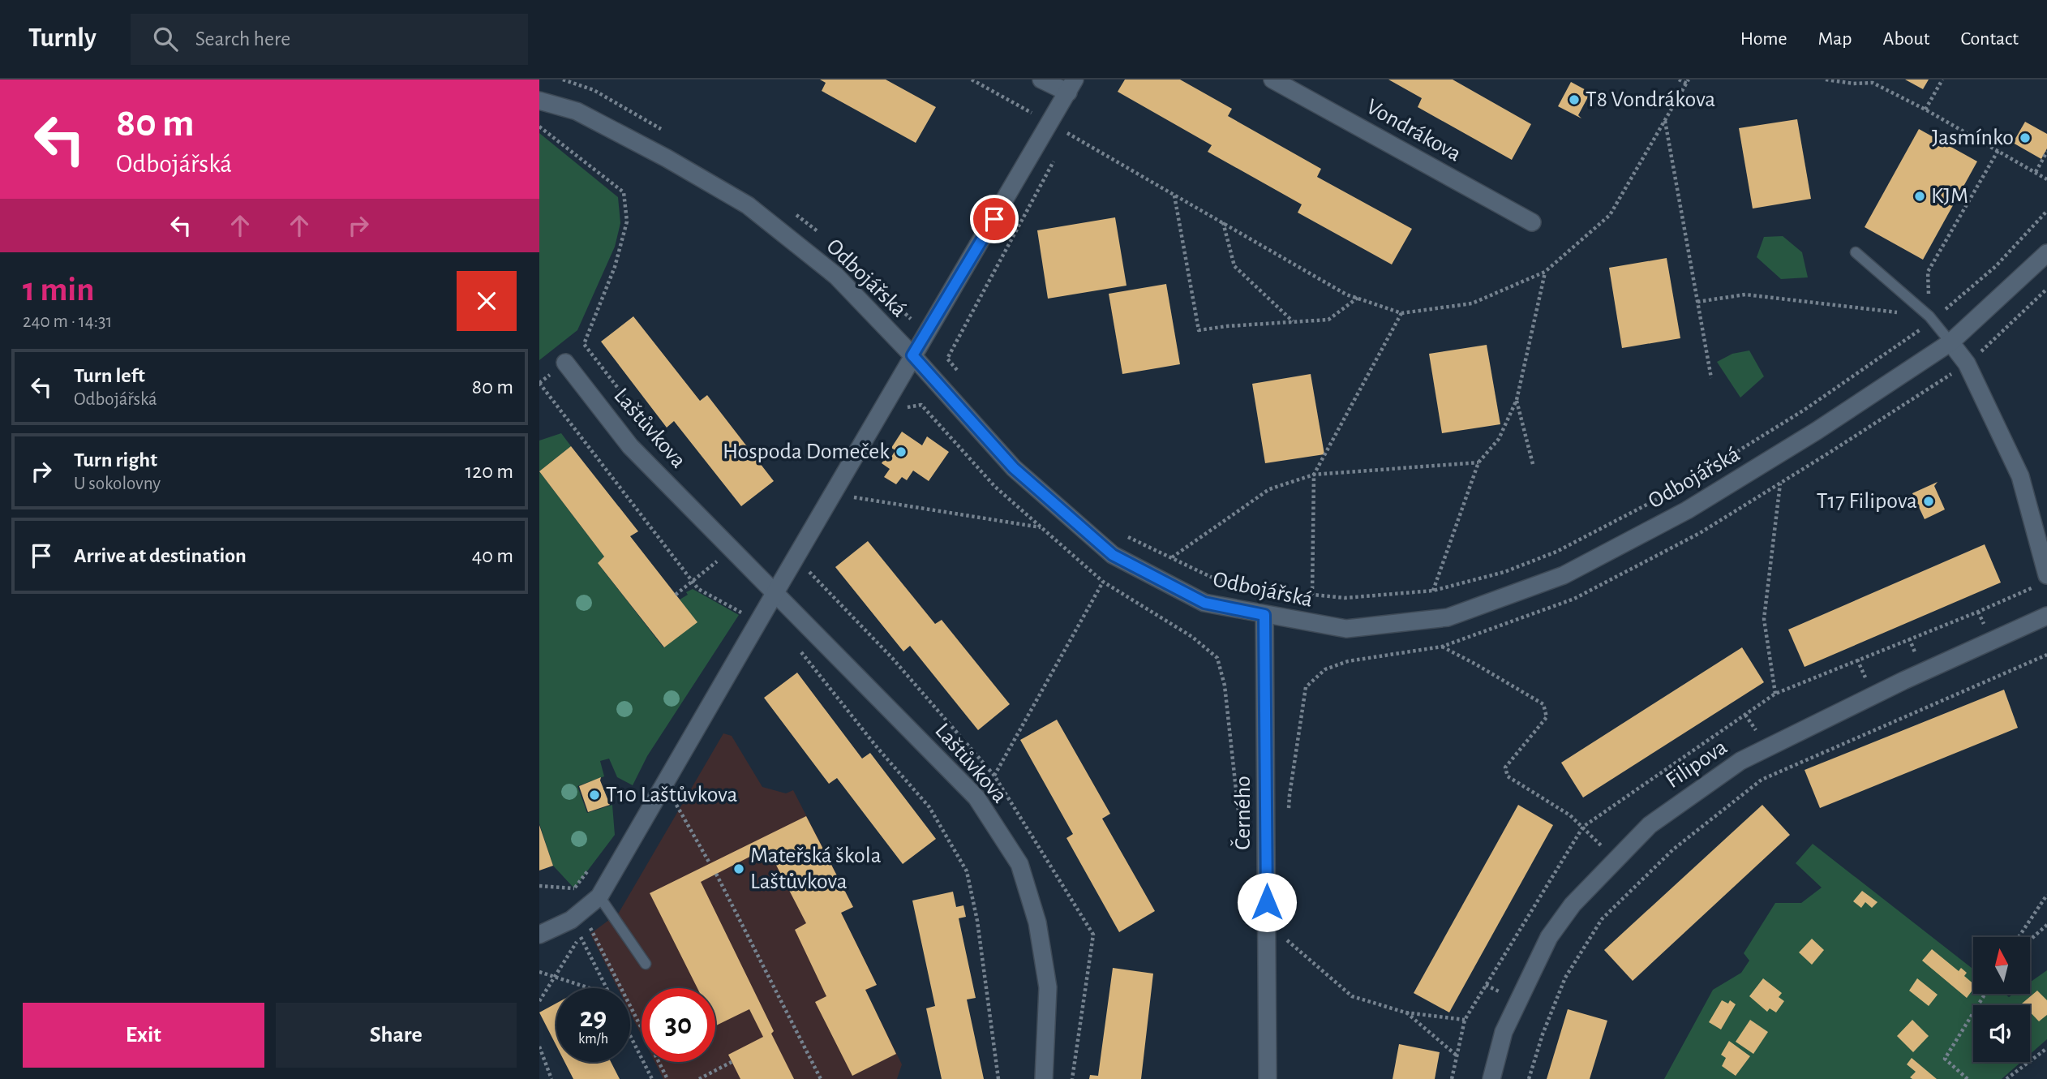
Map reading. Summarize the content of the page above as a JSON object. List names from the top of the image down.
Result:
{
  "streets": {
    "street": [
      "Vondrákova",
      "Odbojářská",
      "Laštůvkova",
      "Filipova",
      "Černého"
    ]
  },
  "crossings": [
    ["Odbojářská", "Černého"]
  ],
  "places": [
    "T8 Vondrákova",
    "Jasmínko",
    "KJM",
    "Hospoda Domeček",
    "T17 Filipova",
    "T10 Laštůvkova",
    "Mateřská škola Laštůvkova"
  ],
  "north": "top",
  "page": {
    "header": "Turnly",
    "search": "Search here",
    "nav": [
      "Home",
      "Map",
      "About",
      "Contact"
    ],
    "turn": ["80 m", "Odbojářská"],
    "heading": ["1 min", "240 m · 14:31"],
    "list": [
      {
        "name": "Turn left",
        "note": "Odbojářská",
        "value": "80 m"
      },
      {
        "name": "Turn right",
        "note": "U sokolovny",
        "value": "120 m"
      },
      {
        "name": "Arrive at destination",
        "value": "40 m"
      }
    ],
    "speed": "29 km/h",
    "limit": "30",
    "buttons": ["Exit", "Share"]
  }
}
